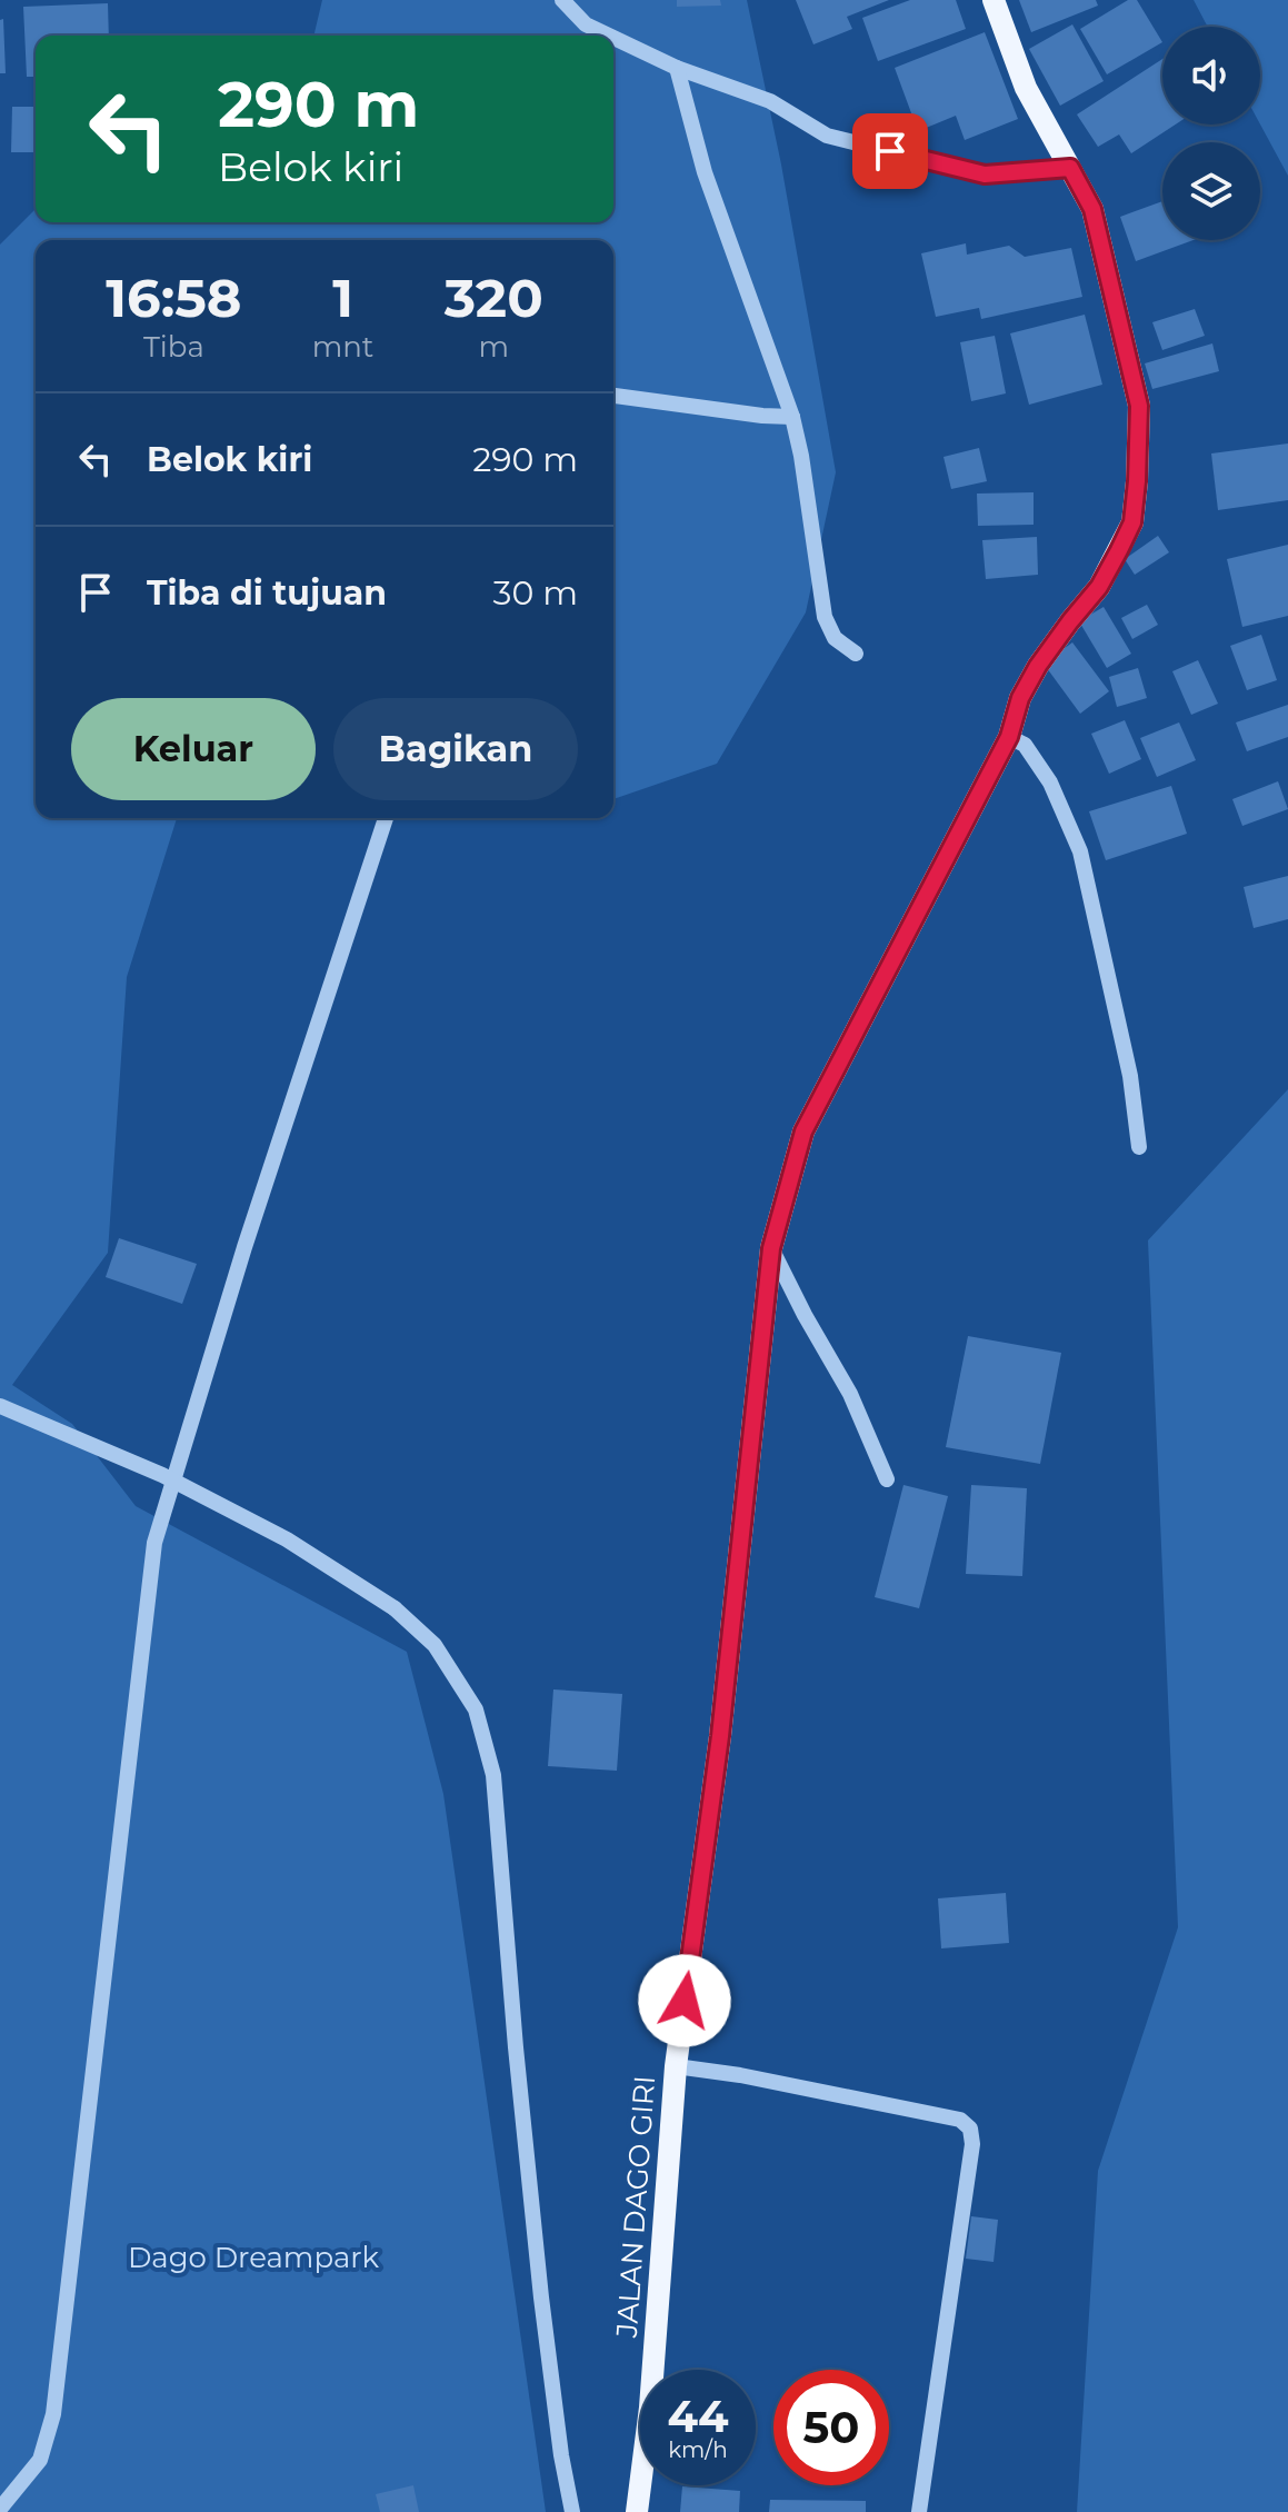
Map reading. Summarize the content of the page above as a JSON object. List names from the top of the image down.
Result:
{
  "streets": {
    "main road": ["JALAN DAGO GIRI"]
  },
  "parks": ["Dago Dreampark"],
  "page": {
    "turn": ["290 m", "Belok kiri"],
    "eta": [
      "16:58",
      "Tiba",
      "1",
      "mnt",
      "320",
      "m"
    ],
    "list": [
      {
        "name": "Belok kiri",
        "value": "290 m"
      },
      {
        "name": "Tiba di tujuan",
        "value": "30 m"
      }
    ],
    "buttons": ["Keluar", "Bagikan"],
    "speed": "44 km/h",
    "limit": "50"
  }
}
